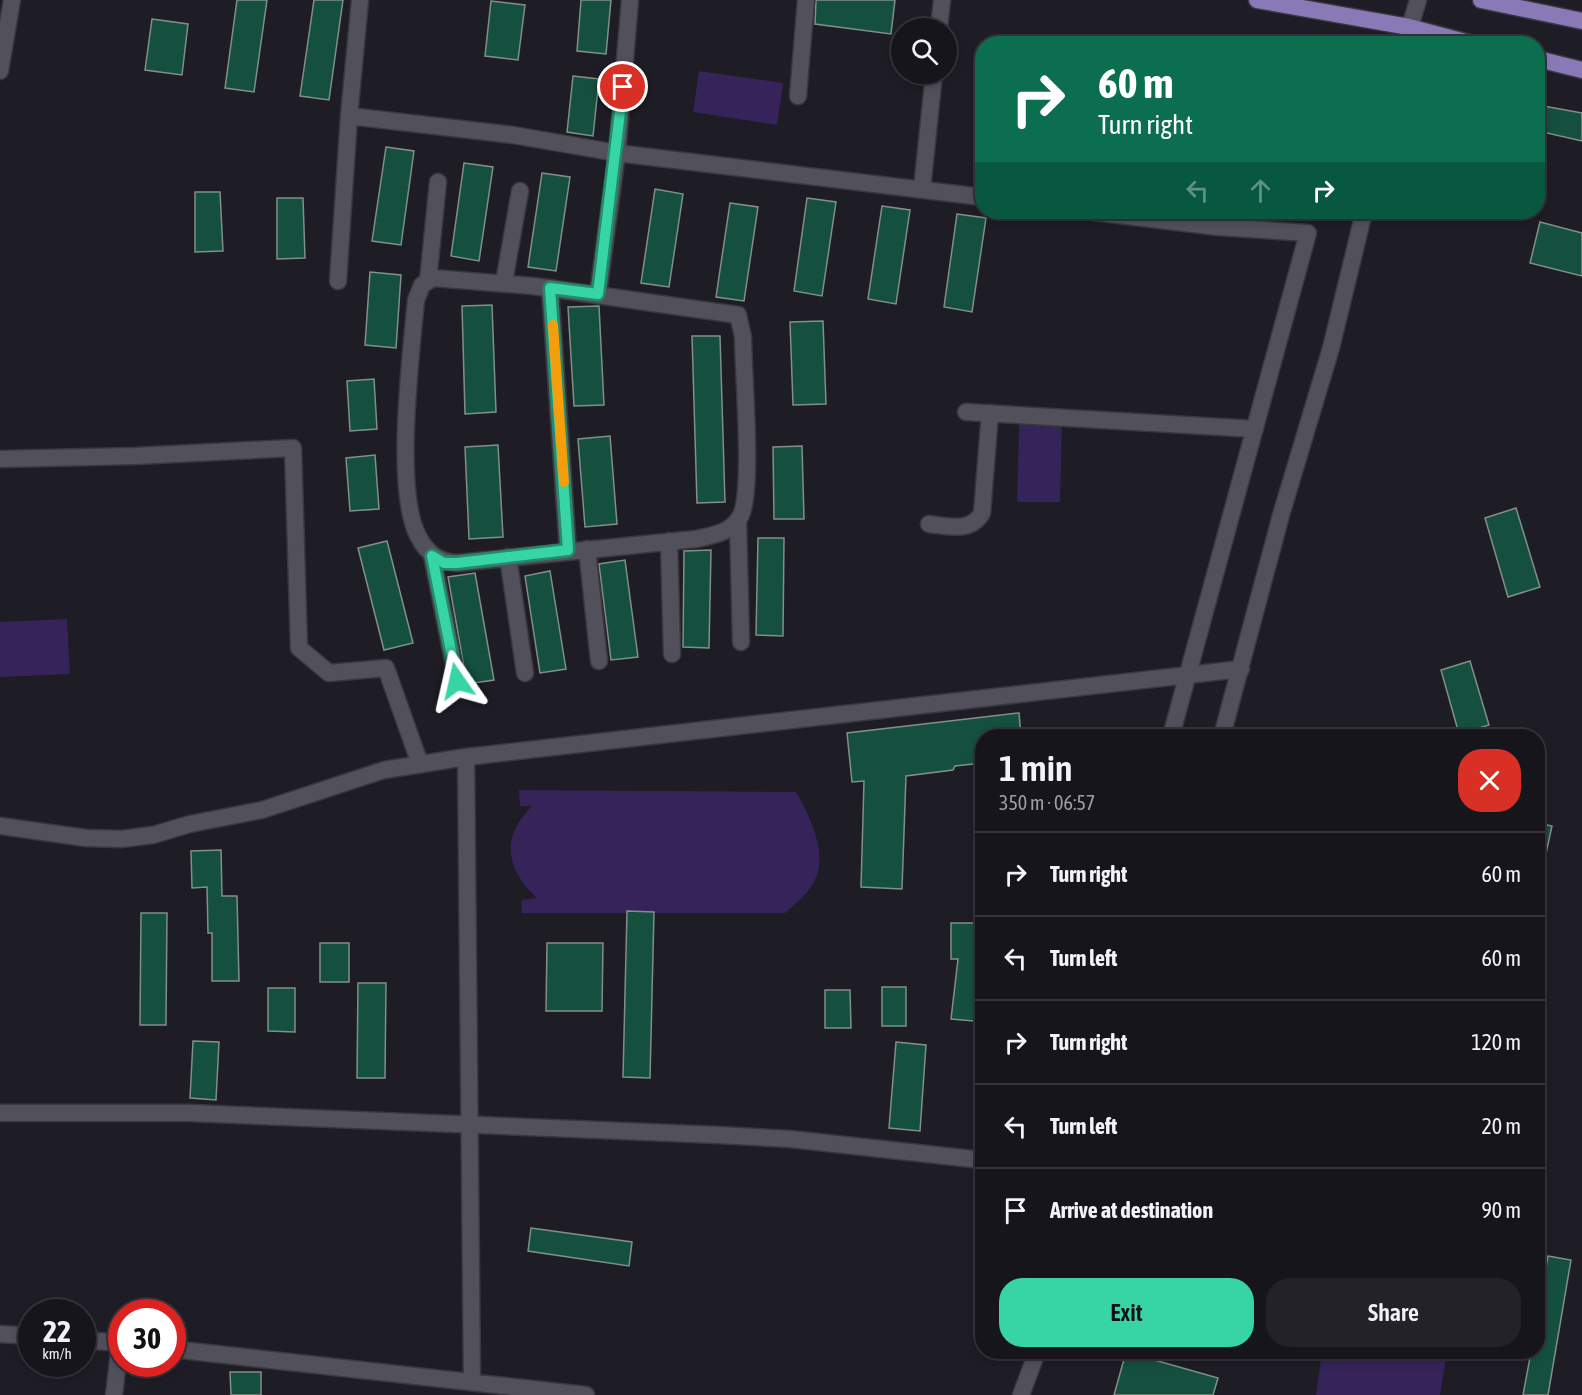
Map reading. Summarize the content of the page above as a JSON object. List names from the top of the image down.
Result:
{
  "page": {
    "turn": ["60 m", "Turn right"],
    "heading": ["1 min", "350 m · 06:57"],
    "list": [
      {
        "name": "Turn right",
        "value": "60 m"
      },
      {
        "name": "Turn left",
        "value": "60 m"
      },
      {
        "name": "Turn right",
        "value": "120 m"
      },
      {
        "name": "Turn left",
        "value": "20 m"
      },
      {
        "name": "Arrive at destination",
        "value": "90 m"
      }
    ],
    "buttons": ["Exit", "Share"],
    "speed": "22 km/h",
    "limit": "30"
  }
}
